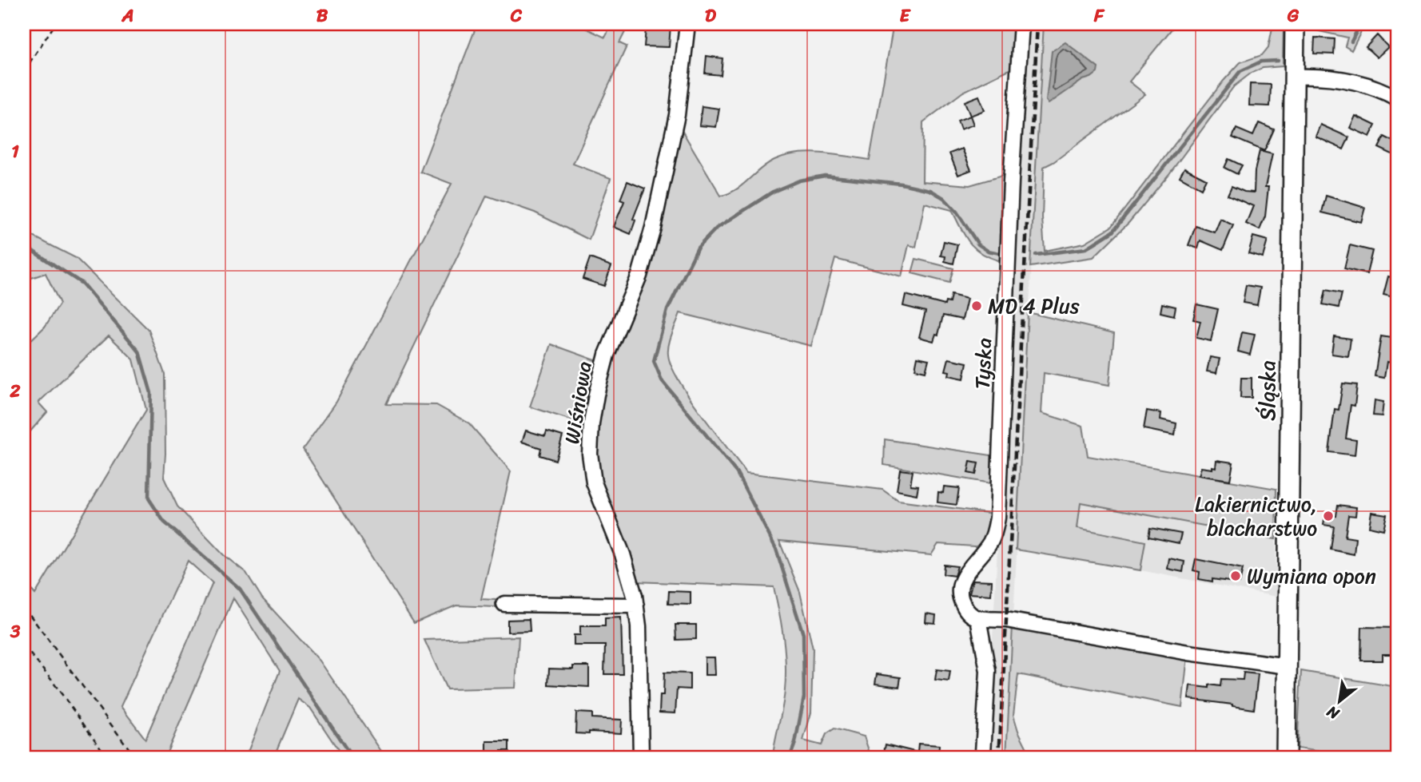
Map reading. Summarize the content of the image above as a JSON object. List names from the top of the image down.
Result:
{
  "streets": {
    "main road": ["Śląska"],
    "street": ["Tyska", "Wiśniowa"]
  },
  "places": ["MD 4 Plus", "Lakiernictwo, blacharstwo", "Wymiana opon"],
  "north": "bottom left",
  "grid": {
    "columns": [
      "A",
      "B",
      "C",
      "D",
      "E",
      "F",
      "G"
    ],
    "rows": ["1", "2", "3"]
  }
}
